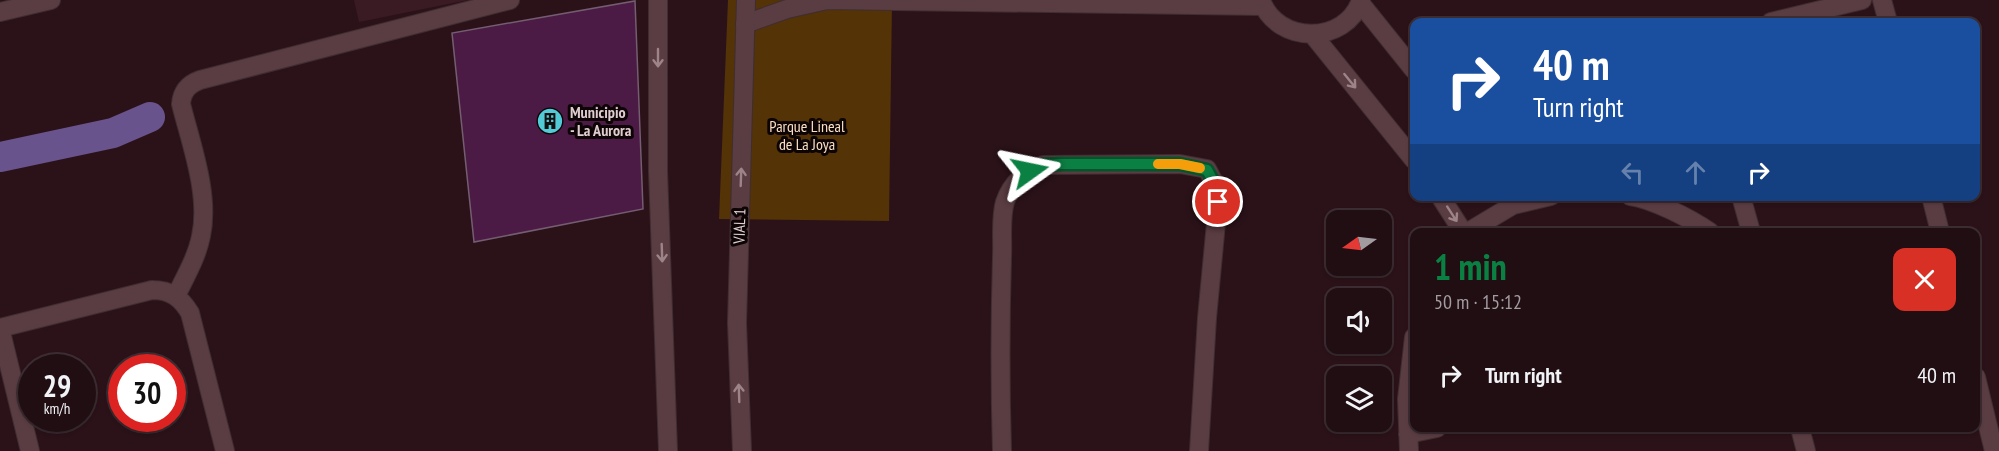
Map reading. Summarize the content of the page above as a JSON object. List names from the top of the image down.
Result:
{
  "streets": {
    "street": ["VIAL 1"]
  },
  "parks": ["Parque Lineal de La Joya"],
  "places": {
    "building": ["Municipio - La Aurora"]
  },
  "north": "left",
  "page": {
    "turn": ["40 m", "Turn right"],
    "heading": ["1 min", "50 m · 15:12"],
    "list": [
      {
        "name": "Turn right",
        "value": "40 m"
      }
    ],
    "speed": "29 km/h",
    "limit": "30"
  }
}
